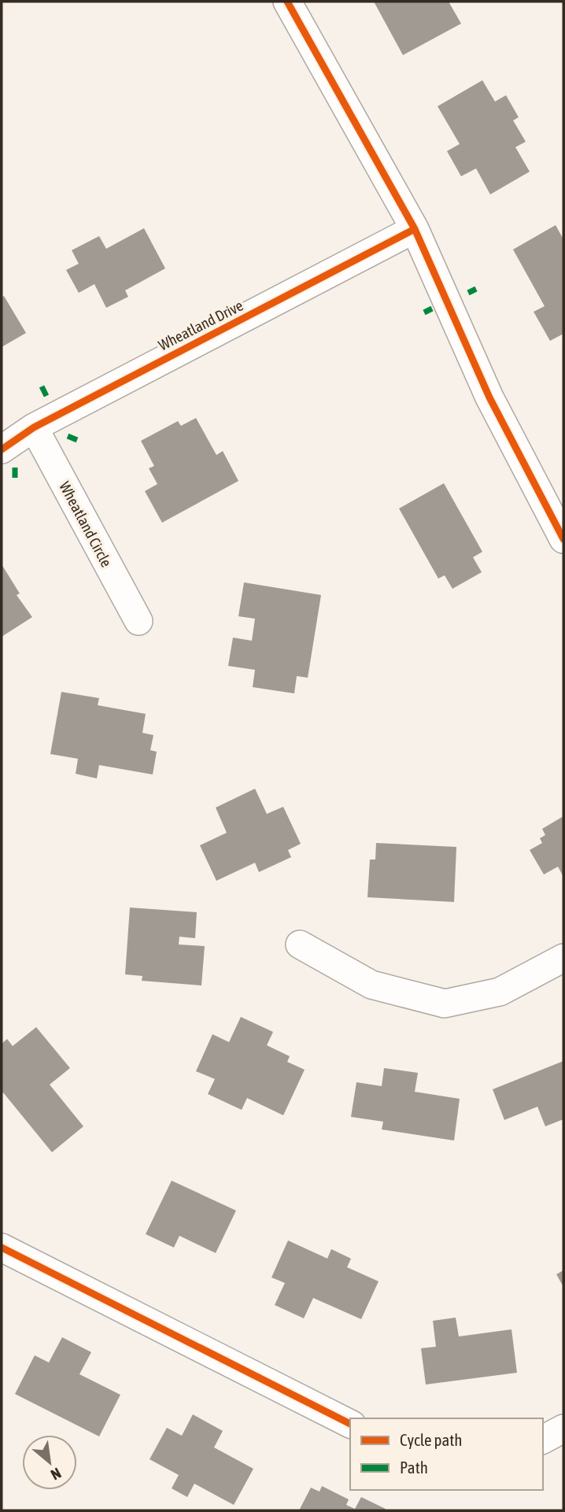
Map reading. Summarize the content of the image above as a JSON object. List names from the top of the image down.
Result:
{
  "streets": {
    "street": ["Wheatland Drive", "Wheatland Circle"]
  },
  "crossings": [
    ["Wheatland Drive", "Wheatland Circle"]
  ],
  "legend": ["Cycle path", "Path"],
  "north": "bottom right"
}
